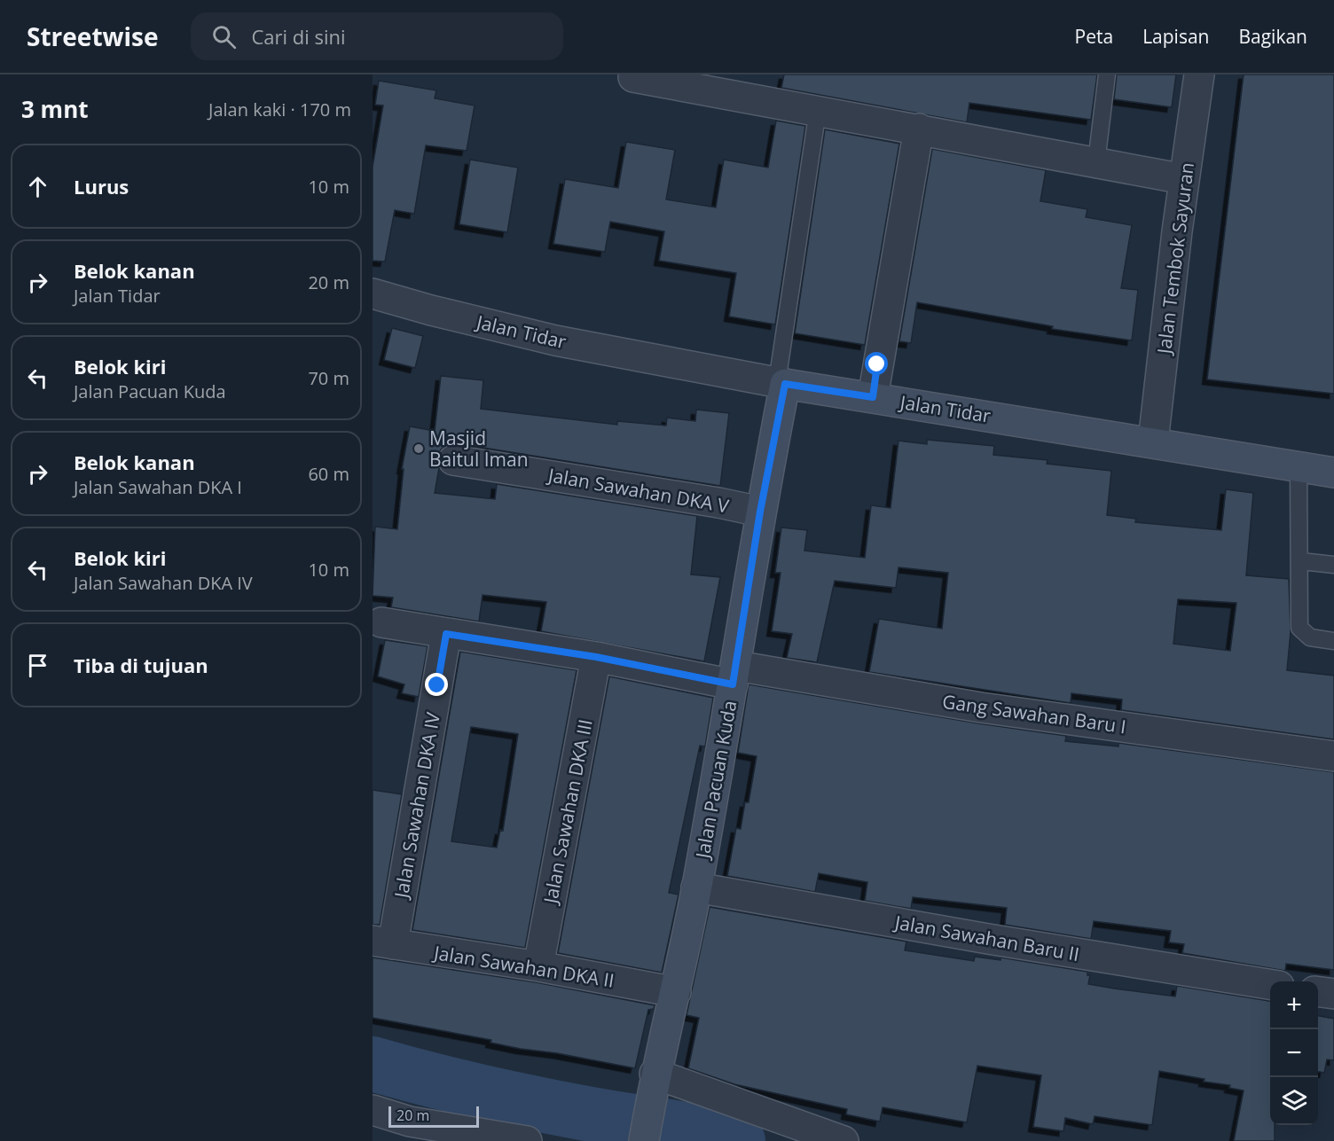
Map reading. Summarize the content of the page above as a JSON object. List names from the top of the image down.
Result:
{
  "streets": {
    "street": [
      "Jalan Tembok Sayuran",
      "Jalan Tidar",
      "Jalan Sawahan DKA V",
      "Gang Sawahan Baru I",
      "Jalan Pacuan Kuda",
      "Jalan Sawahan DKA IV",
      "Jalan Sawahan DKA III",
      "Jalan Sawahan Baru II",
      "Jalan Sawahan DKA II"
    ]
  },
  "crossings": [
    ["Jalan Tembok Sayuran", "Jalan Tidar"],
    ["Jalan Tidar", "Jalan Pacuan Kuda"],
    ["Jalan Sawahan DKA V", "Jalan Pacuan Kuda"],
    ["Gang Sawahan Baru I", "Jalan Pacuan Kuda"],
    ["Gang Sawahan Baru I", "Jalan Sawahan DKA IV"],
    ["Gang Sawahan Baru I", "Jalan Sawahan DKA III"],
    ["Jalan Pacuan Kuda", "Jalan Sawahan Baru II"],
    ["Jalan Pacuan Kuda", "Jalan Sawahan DKA II"],
    ["Jalan Sawahan DKA IV", "Jalan Sawahan DKA II"],
    ["Jalan Sawahan DKA III", "Jalan Sawahan DKA II"]
  ],
  "places": ["Masjid Baitul Iman"],
  "scale_bar": "20 m",
  "page": {
    "header": "Streetwise",
    "search": "Cari di sini",
    "nav": ["Peta", "Lapisan", "Bagikan"],
    "heading": ["3 mnt", "Jalan kaki · 170 m"],
    "list": [
      ["Lurus", "10 m"],
      ["Belok kanan", "Jalan Tidar", "20 m"],
      ["Belok kiri", "Jalan Pacuan Kuda", "70 m"],
      ["Belok kanan", "Jalan Sawahan DKA I", "60 m"],
      ["Belok kiri", "Jalan Sawahan DKA IV", "10 m"],
      "Tiba di tujuan"
    ],
    "map_buttons": ["+", "−"],
    "scale": "20 m"
  }
}
